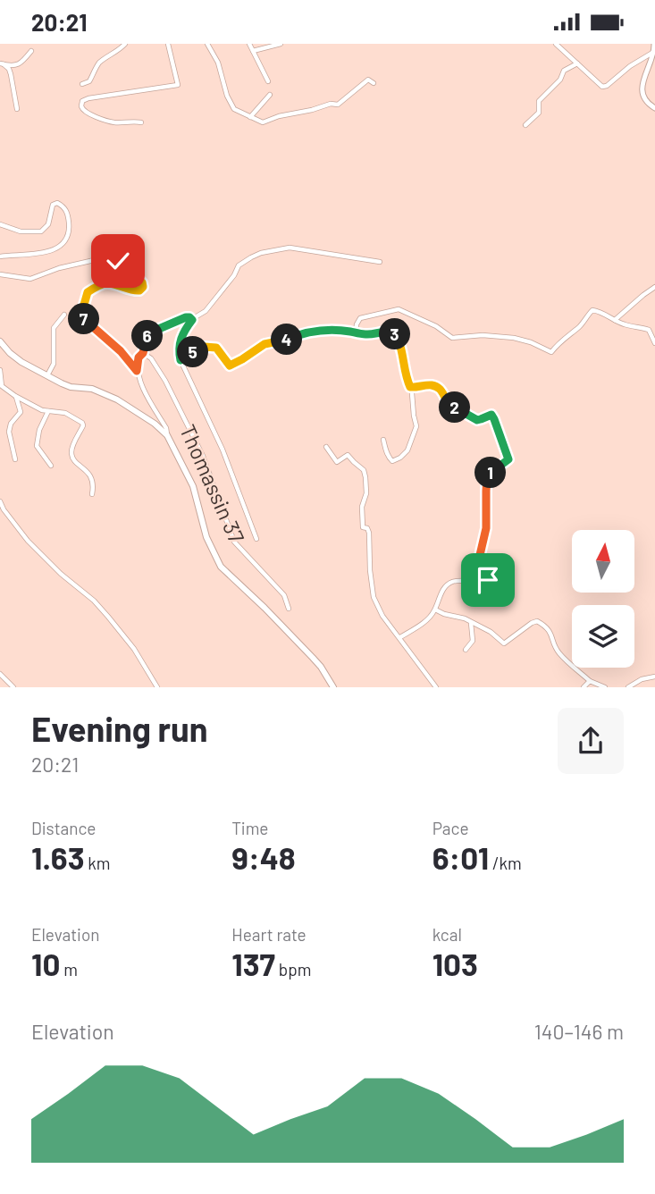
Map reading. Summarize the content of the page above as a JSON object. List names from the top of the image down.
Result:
{
  "streets": {
    "street": ["Thomassin 37"]
  },
  "north": "top",
  "page": {
    "status": "20:21",
    "pins": [
      "7",
      "3",
      "6",
      "4",
      "5",
      "2",
      "1"
    ],
    "heading": ["Evening run", "20:21"],
    "stats": [
      ["Distance", "1.63 km"],
      ["Time", "9:48"],
      ["Pace", "6:01 /km"],
      ["Elevation", "10 m"],
      ["Heart rate", "137 bpm"],
      ["kcal", "103"]
    ],
    "chart": ["Elevation", "140–146 m"]
  }
}
